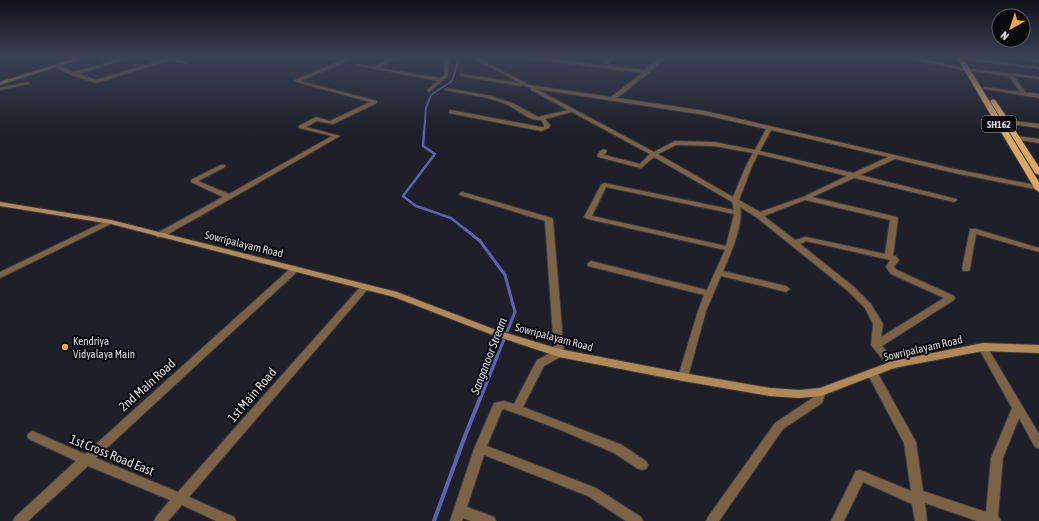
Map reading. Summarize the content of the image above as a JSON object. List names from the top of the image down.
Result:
{
  "streets": {
    "main road": ["SH162"],
    "street": [
      "Sowripalayam Road",
      "2nd Main Road",
      "1st Main Road",
      "1st Cross Road East"
    ]
  },
  "crossings": [
    ["Sowripalayam Road", "2nd Main Road"],
    ["Sowripalayam Road", "1st Main Road"],
    ["2nd Main Road", "1st Cross Road East"],
    ["1st Main Road", "1st Cross Road East"]
  ],
  "water": ["Sanganoor Stream"],
  "places": ["Kendriya Vidyalaya Main"],
  "north": "bottom left"
}
